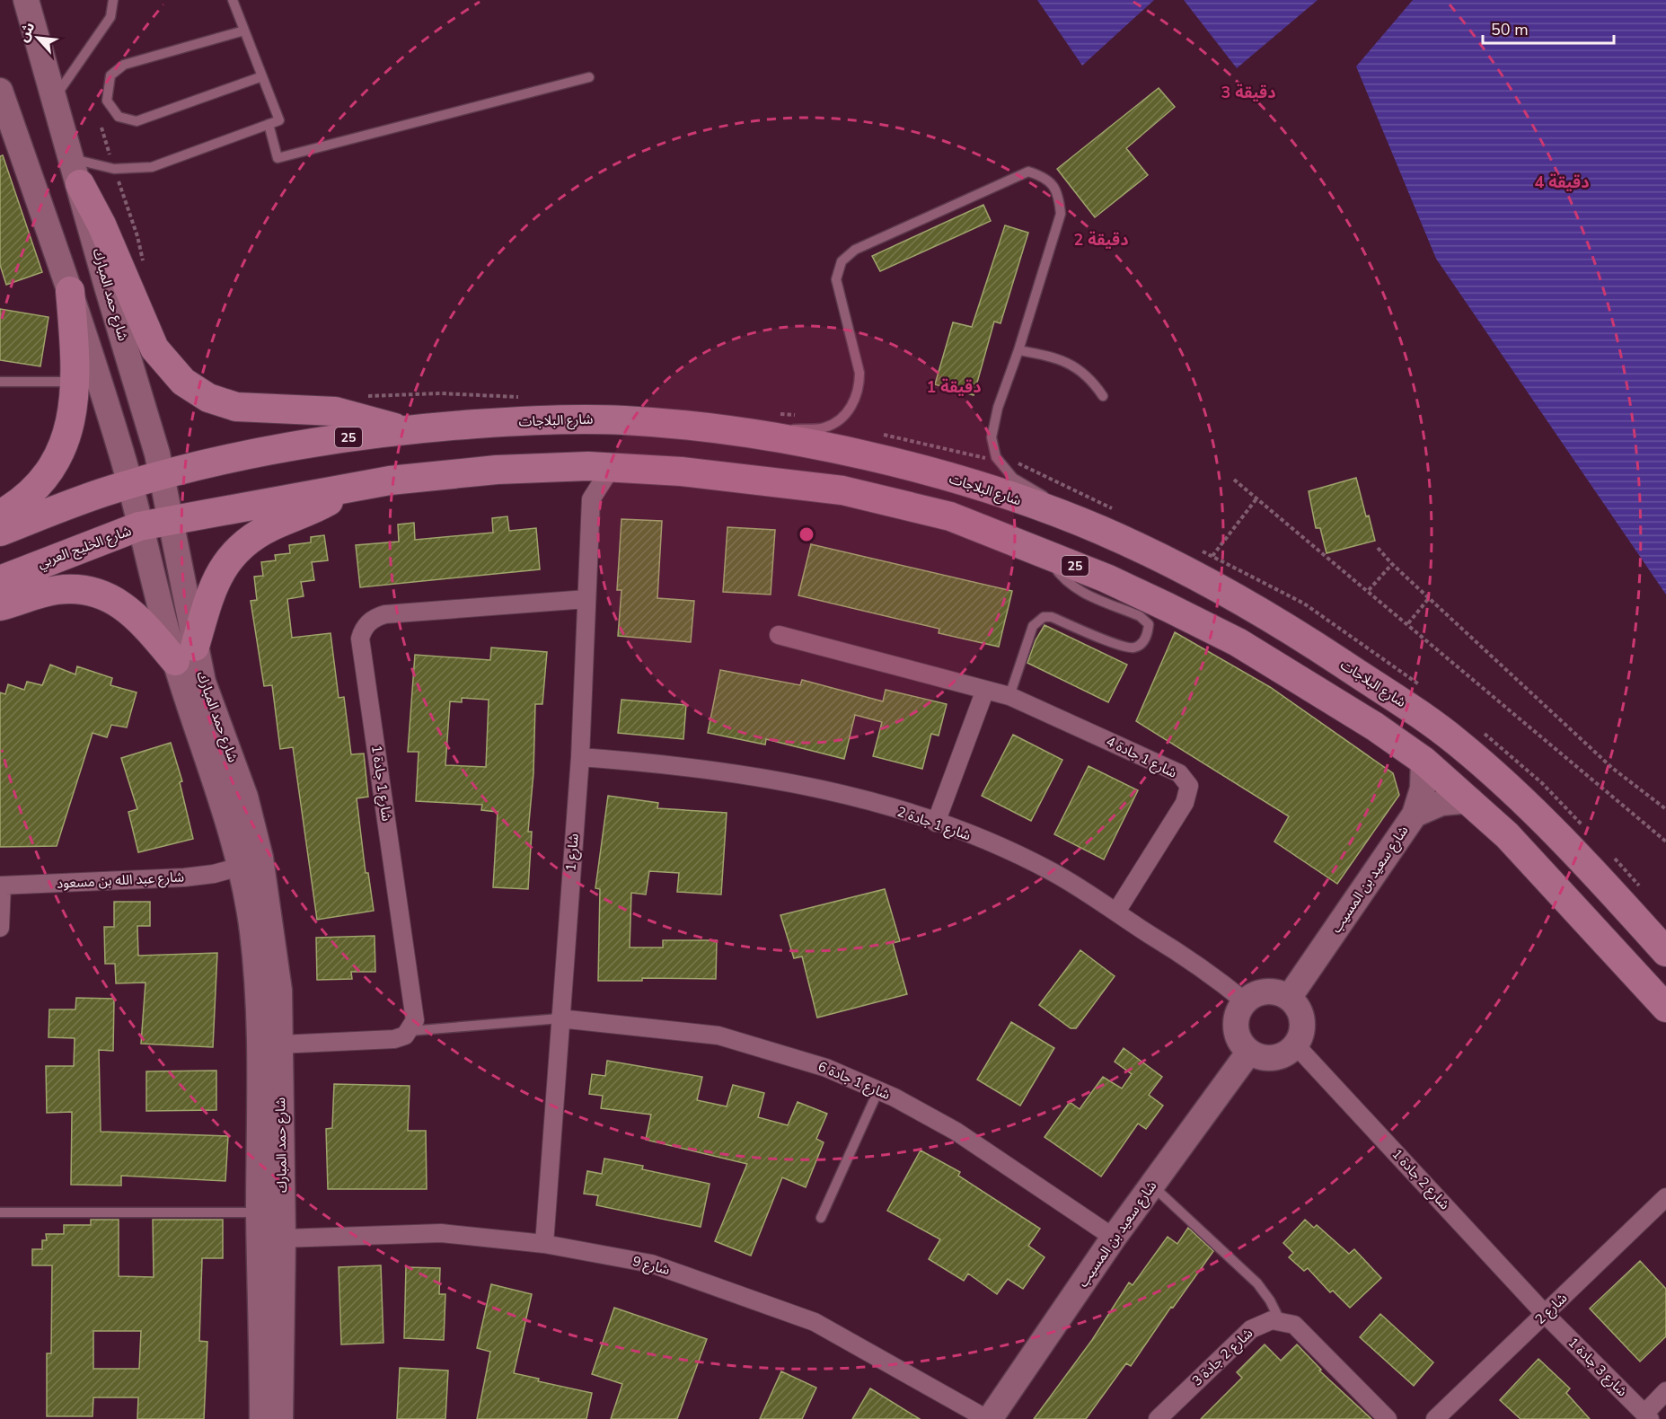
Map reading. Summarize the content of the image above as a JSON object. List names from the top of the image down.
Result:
{
  "streets": {
    "main road": ["شارع البلاجات", "25", "شارع الخليج العربي"],
    "street": [
      "شارع حمد المبارك",
      "شارع 1 جادة 4",
      "شارع 1 جادة 1",
      "شارع 1 جادة 2",
      "شارع 1",
      "شارع سعيد بن المسيب",
      "شارع عبد الله بن مسعود",
      "شارع 1 جادة 6",
      "شارع 2 جادة 1",
      "شارع 9",
      "شارع 2",
      "شارع 2 جادة 3",
      "شارع 3 جادة 1"
    ]
  },
  "crossings": [
    ["شارع حمد المبارك", "شارع البلاجات"],
    ["شارع حمد المبارك", "25"],
    ["شارع حمد المبارك", "شارع الخليج العربي"],
    ["شارع حمد المبارك", "شارع عبد الله بن مسعود"],
    ["شارع حمد المبارك", "شارع 9"],
    ["شارع البلاجات", "25"],
    ["25", "شارع الخليج العربي"],
    ["25", "شارع 1"],
    ["25", "شارع سعيد بن المسيب"],
    ["شارع 1 جادة 4", "شارع 1 جادة 2"],
    ["شارع 1 جادة 1", "شارع 1"],
    ["شارع 1 جادة 2", "شارع 1"],
    ["شارع 1 جادة 2", "شارع سعيد بن المسيب"],
    ["شارع 1 جادة 2", "شارع 2 جادة 1"],
    ["شارع 1", "شارع 1 جادة 6"],
    ["شارع 1", "شارع 9"],
    ["شارع سعيد بن المسيب", "شارع 1 جادة 6"],
    ["شارع سعيد بن المسيب", "شارع 2 جادة 1"],
    ["شارع سعيد بن المسيب", "شارع 9"],
    ["شارع 2 جادة 1", "شارع 2"],
    ["شارع 2 جادة 1", "شارع 3 جادة 1"],
    ["شارع 2", "شارع 3 جادة 1"]
  ],
  "scale_bar": "50 m",
  "north": "top left",
  "rings": [
    "3 دقيقة",
    "4 دقيقة",
    "2 دقيقة",
    "1 دقيقة"
  ]
}
